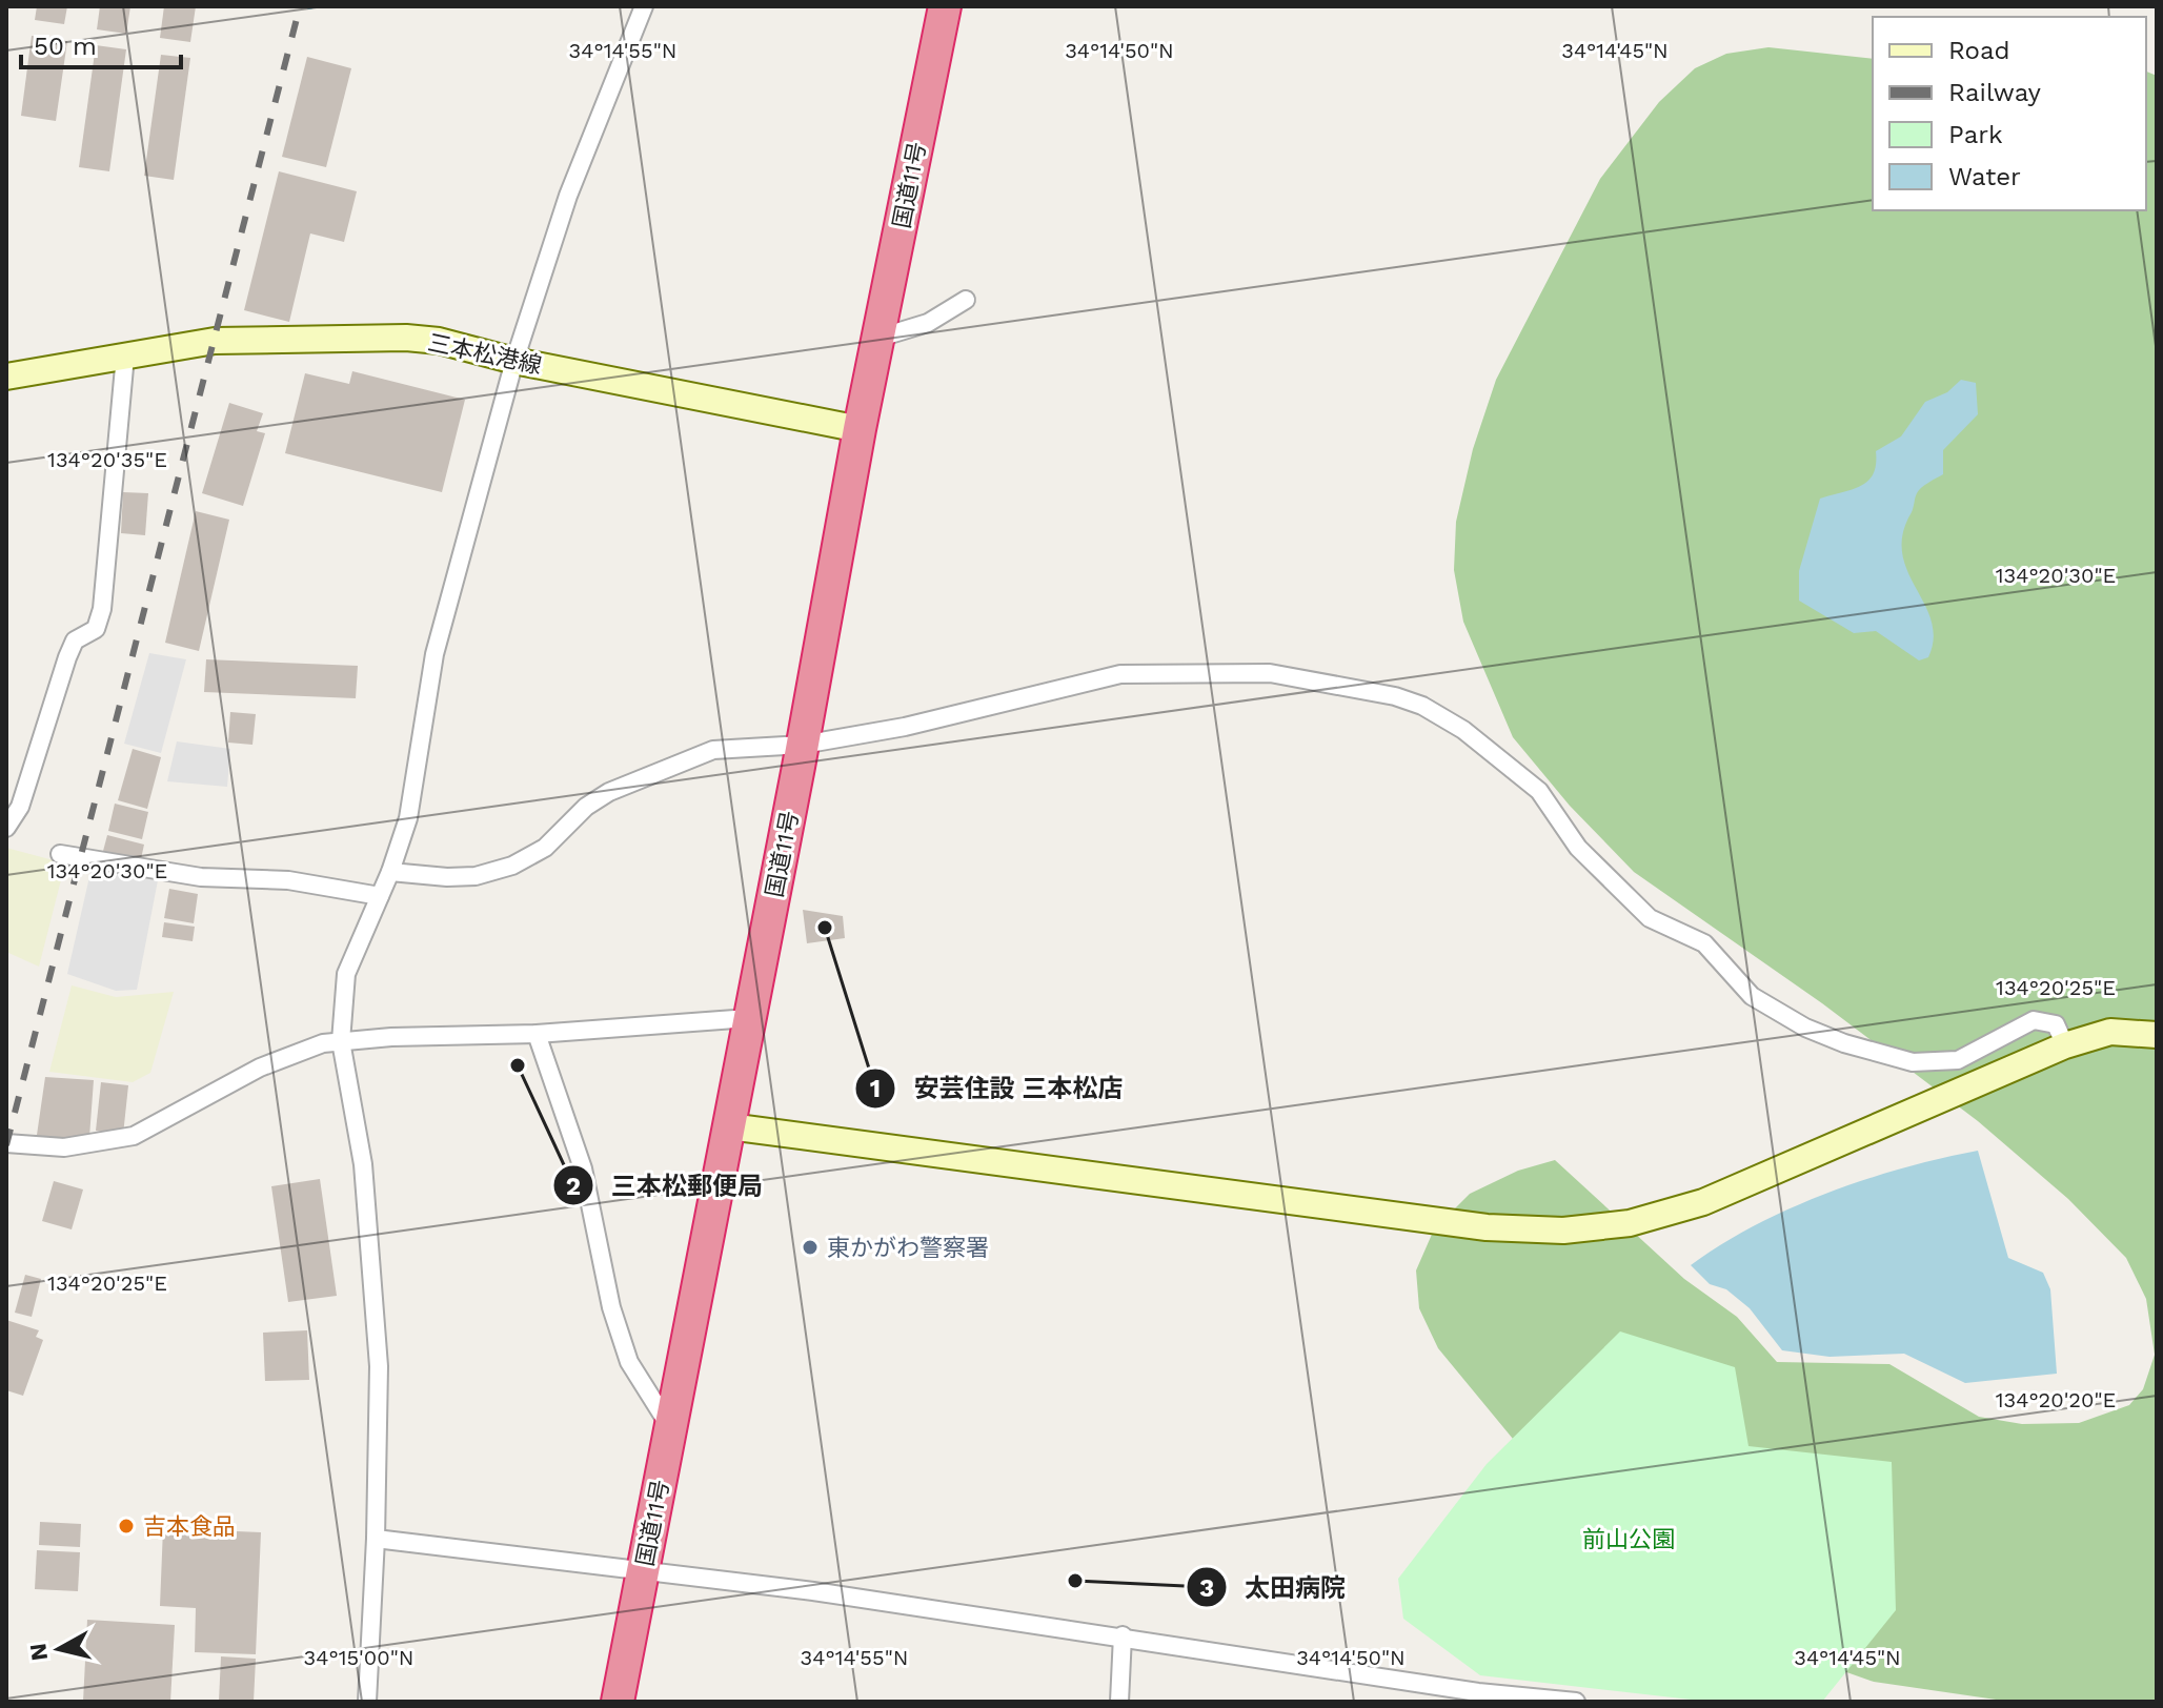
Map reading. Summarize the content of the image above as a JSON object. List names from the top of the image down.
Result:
{
  "streets": {
    "highway": ["国道11号"],
    "street": ["三本松港線"]
  },
  "crossings": [
    ["国道11号", "三本松港線"]
  ],
  "parks": ["前山公園"],
  "places": [
    "安芸住設 三本松店",
    "三本松郵便局",
    "東かがわ警察署",
    "吉本食品",
    "太田病院"
  ],
  "legend": [
    "Road",
    "Railway",
    "Park",
    "Water"
  ],
  "scale_bar": "50 m",
  "north": "left",
  "coordinates": [
    "34°14'55\"N",
    "34°14'50\"N",
    "34°14'45\"N",
    "134°20'35\"E",
    "134°20'30\"E",
    "134°20'25\"E",
    "134°20'20\"E",
    "34°15'00\"N"
  ]
}
